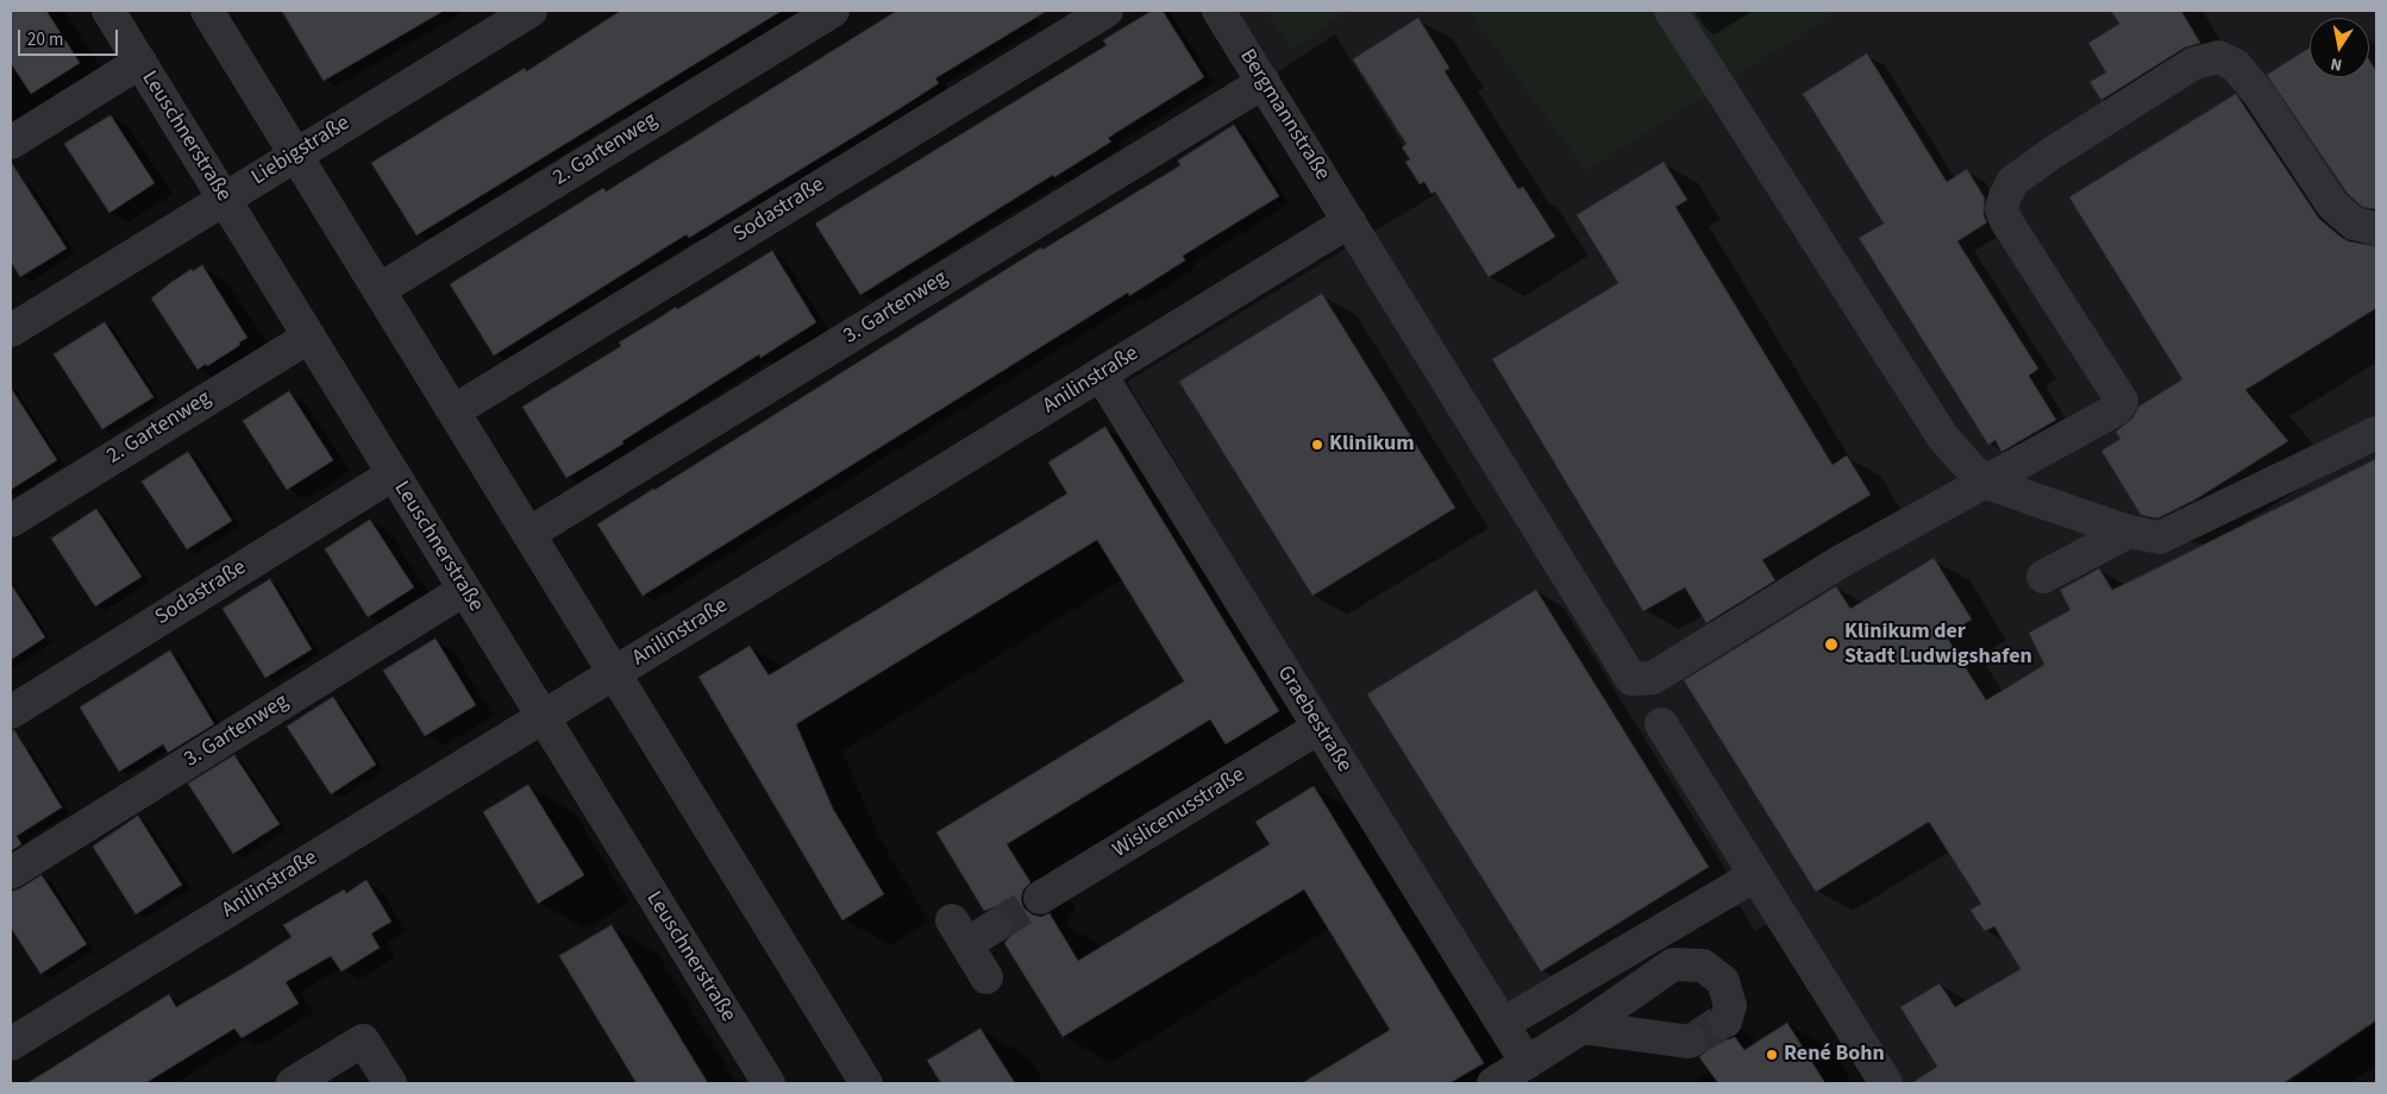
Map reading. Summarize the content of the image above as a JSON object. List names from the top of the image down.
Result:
{
  "streets": {
    "street": [
      "Bergmannstraße",
      "Leuschnerstraße",
      "2. Gartenweg",
      "Liebigstraße",
      "Sodastraße",
      "3. Gartenweg",
      "Anilinstraße",
      "Graebestraße",
      "Wislicenusstraße"
    ]
  },
  "crossings": [
    ["Bergmannstraße", "3. Gartenweg"],
    ["Bergmannstraße", "Anilinstraße"],
    ["Leuschnerstraße", "2. Gartenweg"],
    ["Leuschnerstraße", "Liebigstraße"],
    ["Leuschnerstraße", "Sodastraße"],
    ["Leuschnerstraße", "3. Gartenweg"],
    ["Leuschnerstraße", "Anilinstraße"],
    ["Anilinstraße", "Graebestraße"],
    ["Graebestraße", "Wislicenusstraße"]
  ],
  "places": ["Klinikum", "Klinikum der Stadt Ludwigshafen", "René Bohn"],
  "scale_bar": "20 m",
  "north": "bottom"
}
